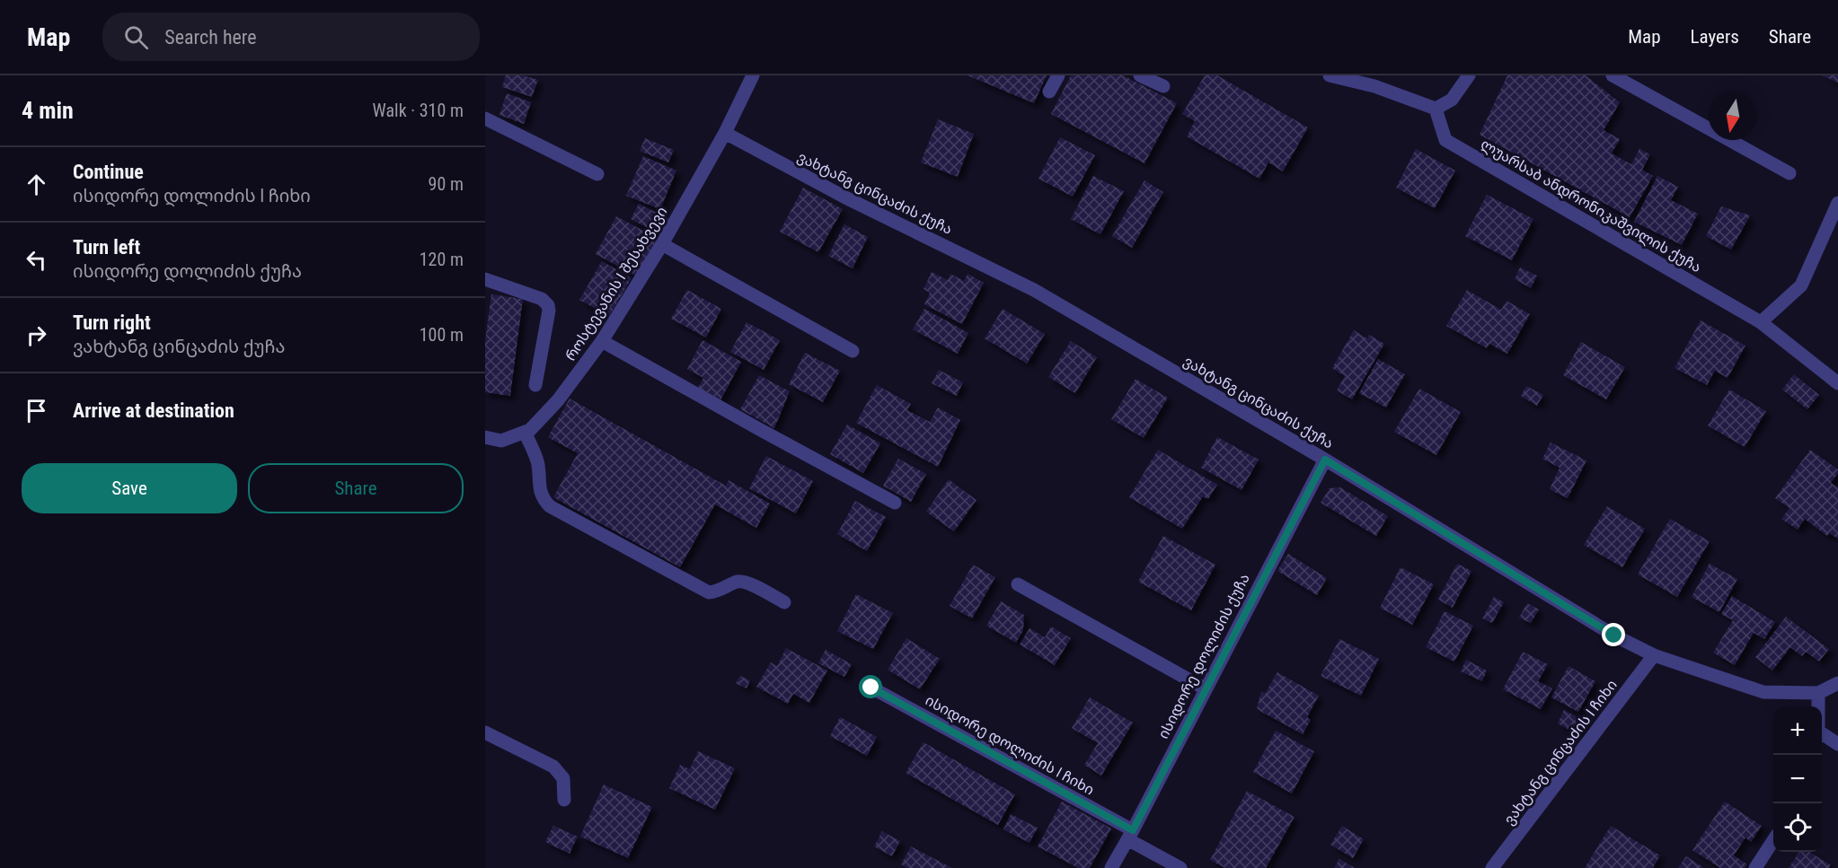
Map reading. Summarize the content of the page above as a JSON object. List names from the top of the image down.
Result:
{
  "streets": {
    "street": [
      "ვახტანგ ცინცაძის ქუჩა",
      "ლუარსაბ ანდრონიკაშვილის ქუჩა",
      "როსტევანის I შესახვევი",
      "ისიდორე დოლიძის ქუჩა",
      "ისიდორე დოლიძის I ჩიხი",
      "ვახტანგ ცინცაძის I ჩიხი"
    ]
  },
  "crossings": [
    ["ვახტანგ ცინცაძის ქუჩა", "როსტევანის I შესახვევი"],
    ["ვახტანგ ცინცაძის ქუჩა", "ისიდორე დოლიძის ქუჩა"],
    ["ვახტანგ ცინცაძის ქუჩა", "ვახტანგ ცინცაძის I ჩიხი"],
    ["ისიდორე დოლიძის ქუჩა", "ისიდორე დოლიძის I ჩიხი"]
  ],
  "north": "bottom",
  "page": {
    "header": "Map",
    "search": "Search here",
    "nav": ["Map", "Layers", "Share"],
    "heading": ["4 min", "Walk · 310 m"],
    "list": [
      ["Continue", "ისიდორე დოლიძის I ჩიხი", "90 m"],
      ["Turn left", "ისიდორე დოლიძის ქუჩა", "120 m"],
      ["Turn right", "ვახტანგ ცინცაძის ქუჩა", "100 m"],
      "Arrive at destination"
    ],
    "buttons": ["Save", "Share"],
    "map_buttons": ["+", "−"]
  }
}
